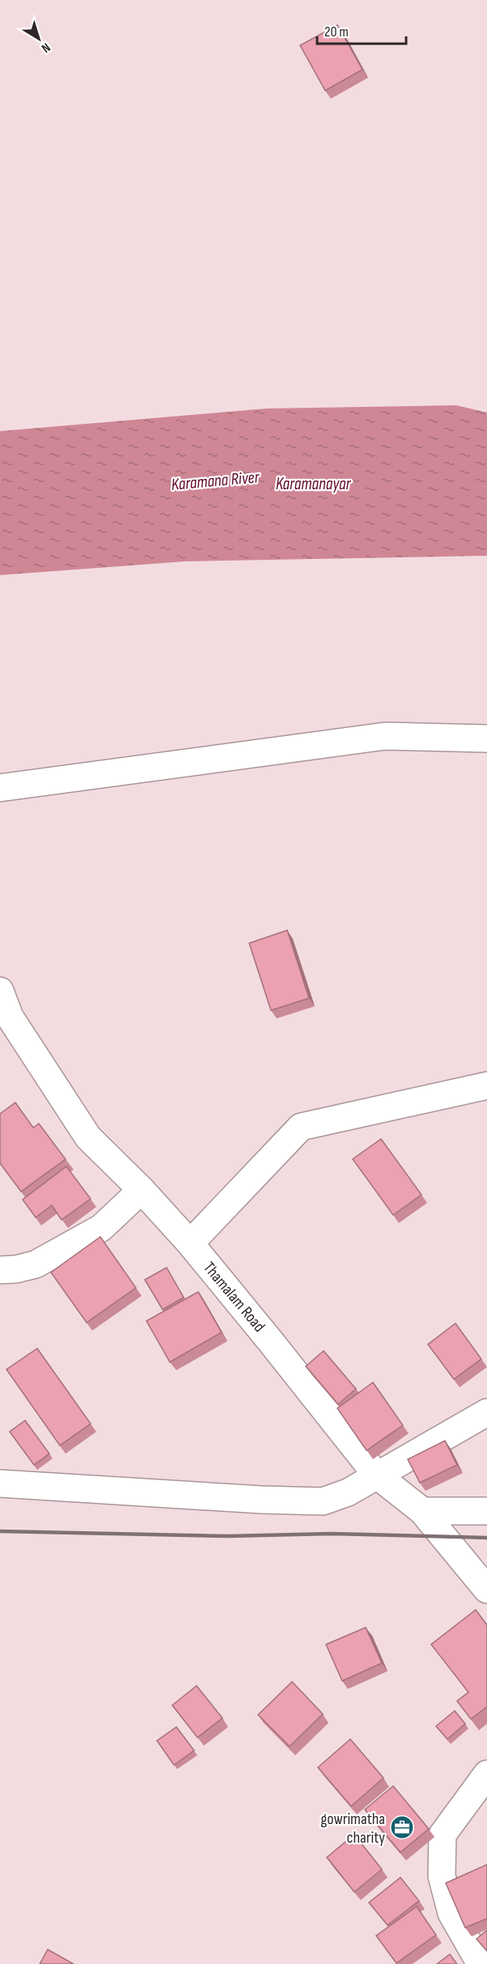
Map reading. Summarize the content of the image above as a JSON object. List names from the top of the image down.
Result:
{
  "streets": {
    "street": ["Thamalam Road"]
  },
  "water": ["Karamana River", "Karamanayar"],
  "places": {
    "office": ["gowrimatha charity"]
  },
  "scale_bar": "20 m",
  "north": "bottom right"
}
